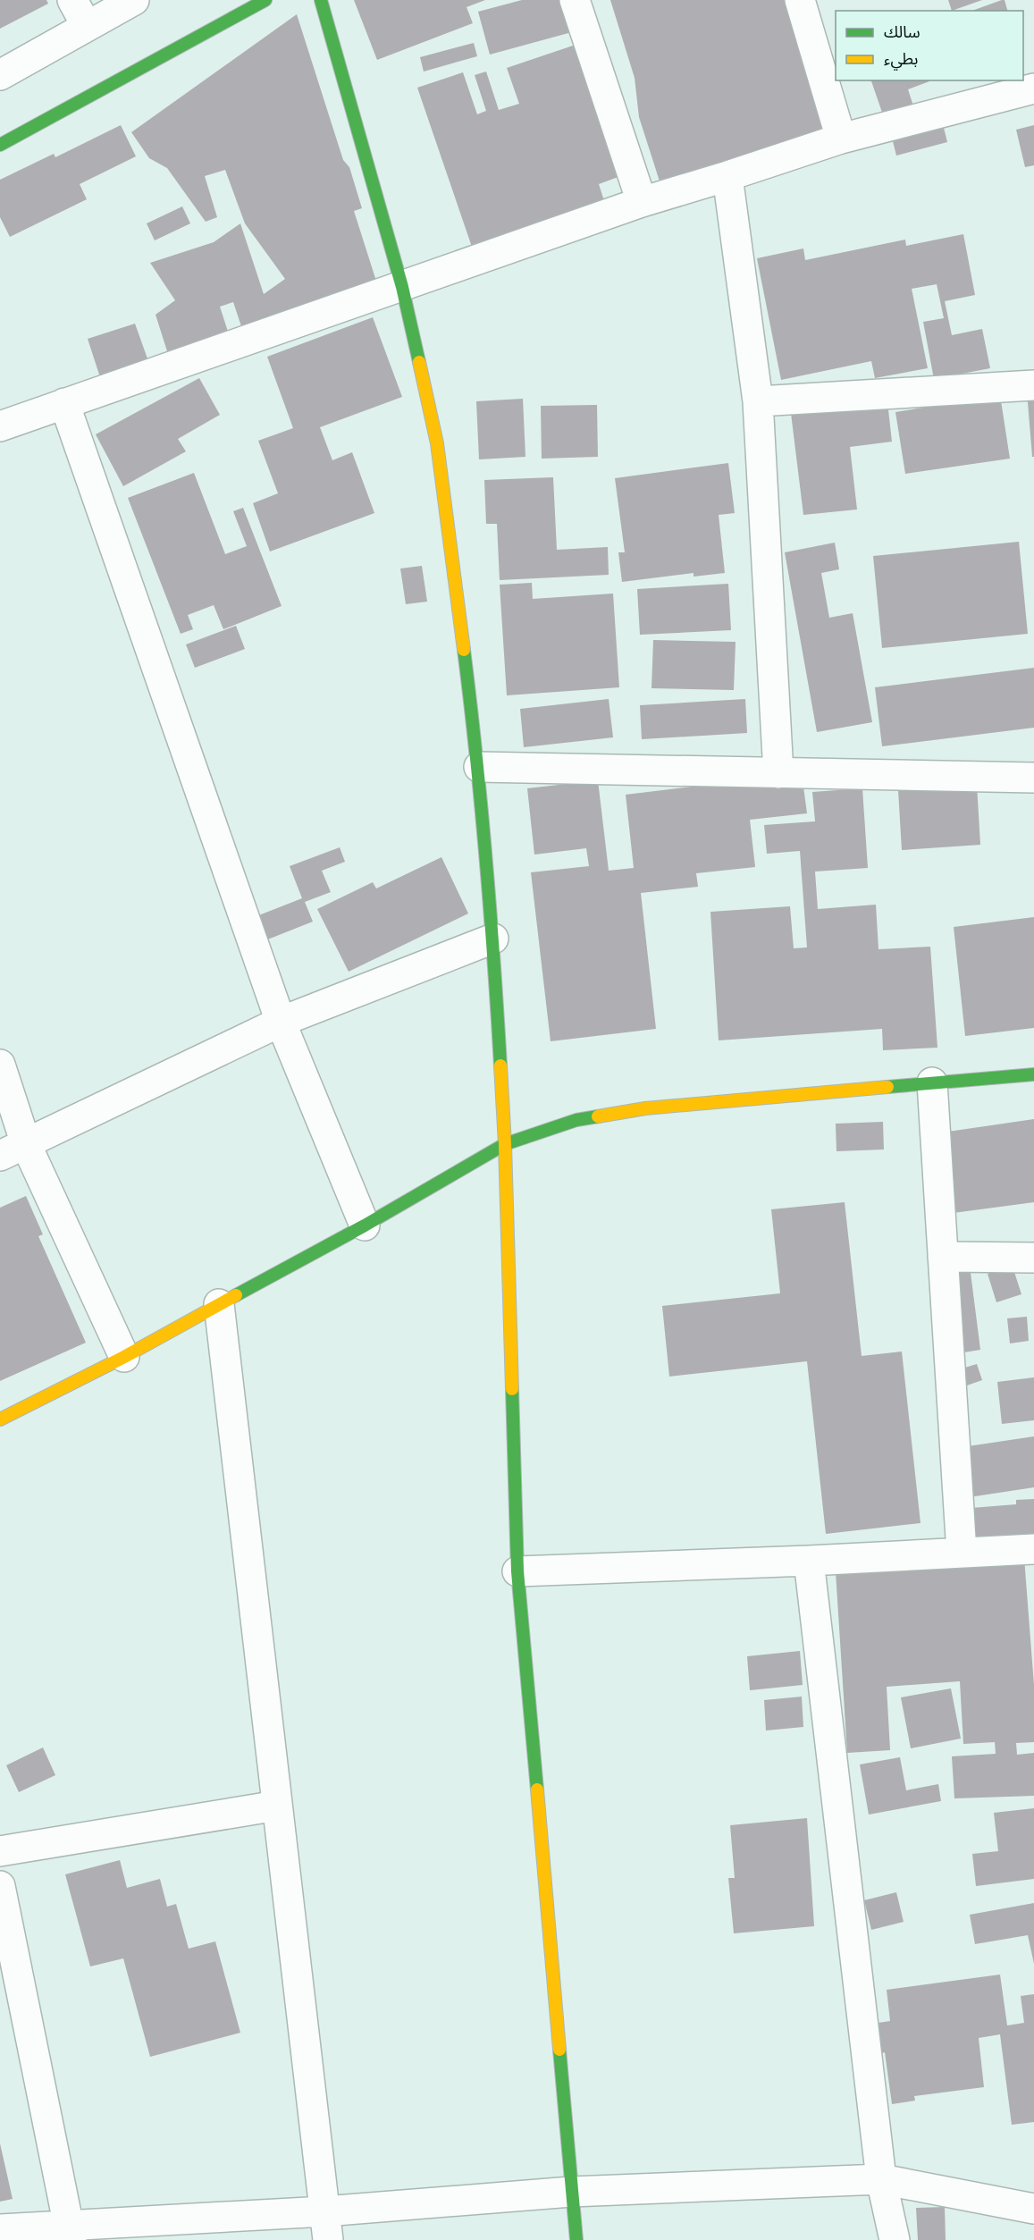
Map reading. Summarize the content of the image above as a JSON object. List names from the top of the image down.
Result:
{
  "legend": ["سالك", "بطيء"]
}
